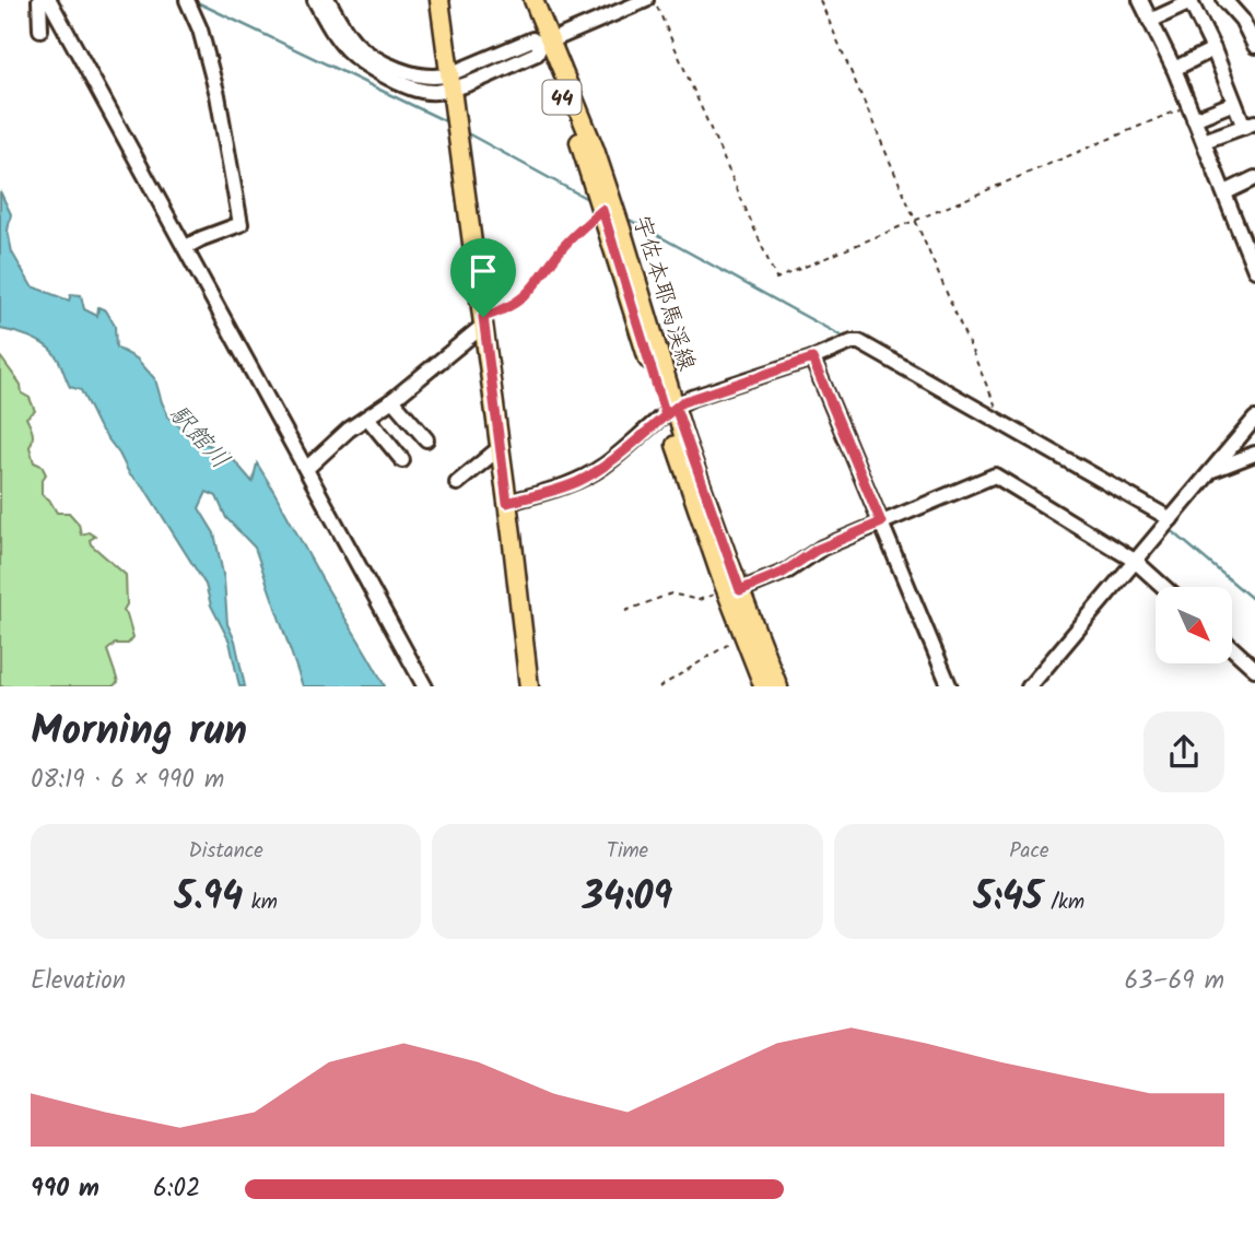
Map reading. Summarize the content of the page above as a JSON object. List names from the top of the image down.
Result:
{
  "streets": {
    "main road": ["44", "宇佐本耶馬渓線"]
  },
  "water": ["駅館川"],
  "north": "bottom right",
  "page": {
    "heading": ["Morning run", "08:19 · 6 × 990 m"],
    "stats": [
      ["Distance", "5.94 km"],
      ["Time", "34:09"],
      ["Pace", "5:45 /km"]
    ],
    "chart": ["Elevation", "63–69 m"],
    "list": [
      {
        "name": "990 m",
        "note": "6:02"
      }
    ]
  }
}
